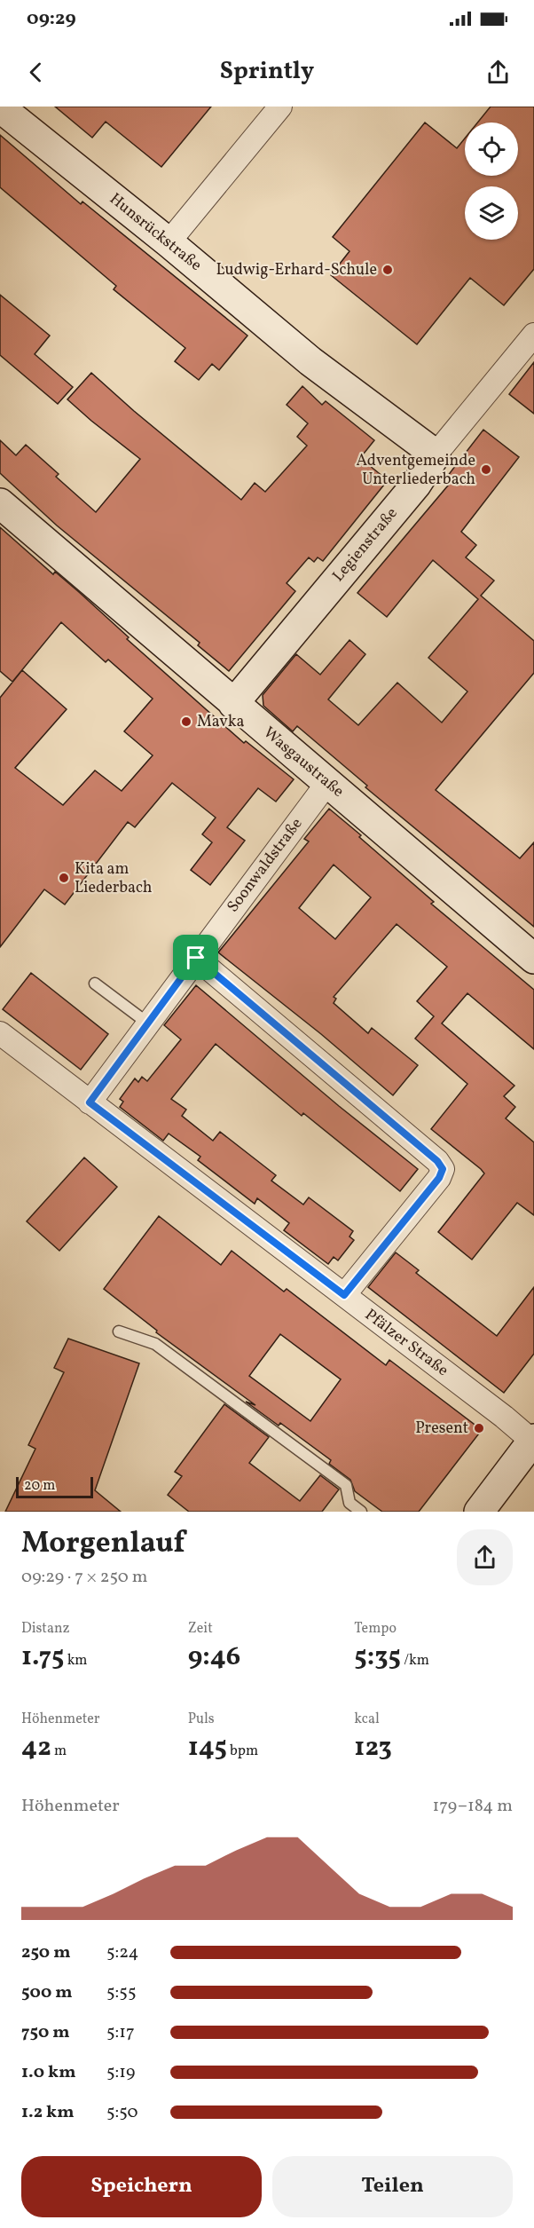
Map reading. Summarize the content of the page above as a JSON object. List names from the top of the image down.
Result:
{
  "streets": {
    "street": [
      "Hunsrückstraße",
      "Legienstraße",
      "Wasgaustraße",
      "Soonwaldstraße",
      "Pfälzer Straße"
    ]
  },
  "crossings": [
    ["Hunsrückstraße", "Legienstraße"],
    ["Legienstraße", "Wasgaustraße"],
    ["Wasgaustraße", "Soonwaldstraße"],
    ["Soonwaldstraße", "Pfälzer Straße"]
  ],
  "places": [
    "Ludwig-Erhard-Schule",
    "Adventgemeinde Unterliederbach",
    "Mavka",
    "Kita am Liederbach",
    "Present"
  ],
  "scale_bar": "20 m",
  "page": {
    "status": "09:29",
    "header": "Sprintly",
    "scale": "20 m",
    "heading": ["Morgenlauf", "09:29 · 7 × 250 m"],
    "stats": [
      ["Distanz", "1.75 km"],
      ["Zeit", "9:46"],
      ["Tempo", "5:35 /km"],
      ["Höhenmeter", "42 m"],
      ["Puls", "145 bpm"],
      ["kcal", "123"]
    ],
    "chart": ["Höhenmeter", "179–184 m"],
    "list": [
      {
        "name": "250 m",
        "note": "5:24"
      },
      {
        "name": "500 m",
        "note": "5:55"
      },
      {
        "name": "750 m",
        "note": "5:17"
      },
      {
        "name": "1.0 km",
        "note": "5:19"
      },
      {
        "name": "1.2 km",
        "note": "5:50"
      }
    ],
    "buttons": ["Speichern", "Teilen"]
  }
}
